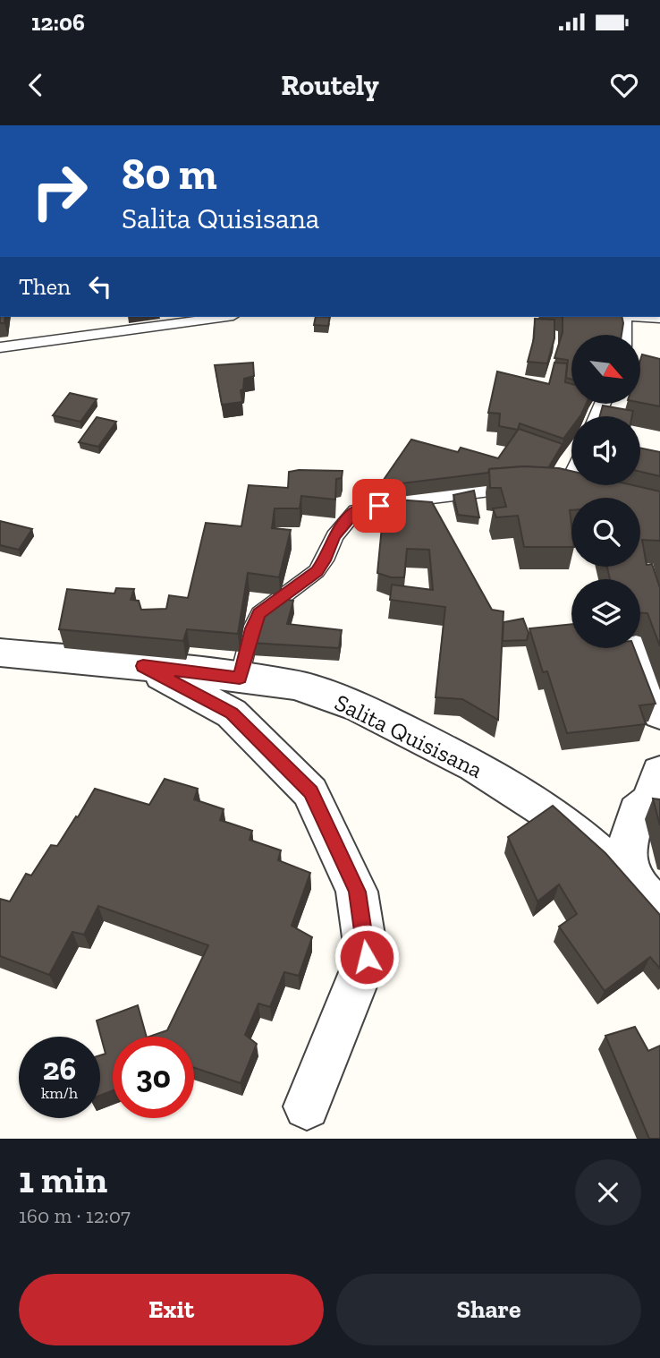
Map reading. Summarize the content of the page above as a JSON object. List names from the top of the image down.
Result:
{
  "streets": {
    "street": ["Salita Quisisana"]
  },
  "north": "bottom right",
  "page": {
    "status": "12:06",
    "header": "Routely",
    "turn": ["80 m", "Salita Quisisana"],
    "then": "Then",
    "speed": "26 km/h",
    "limit": "30",
    "heading": ["1 min", "160 m · 12:07"],
    "buttons": ["Exit", "Share"]
  }
}
